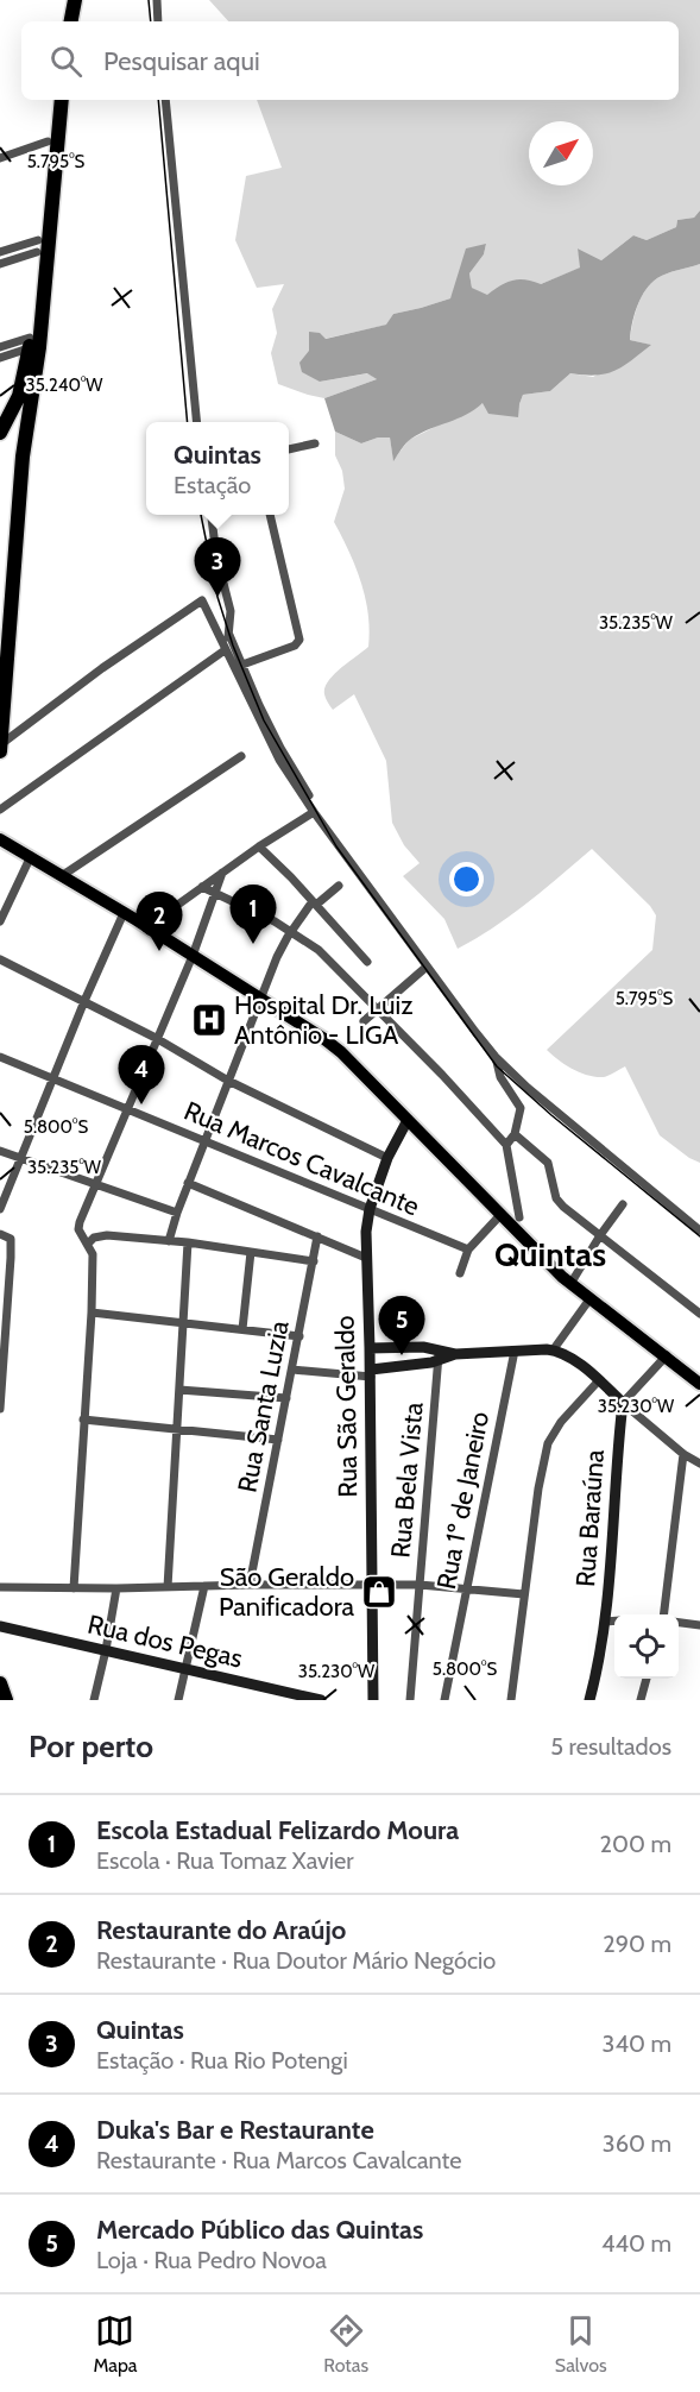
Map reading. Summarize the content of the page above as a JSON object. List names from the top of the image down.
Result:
{
  "streets": {
    "street": [
      "Rua Marcos Cavalcante",
      "Rua Santa Luzia",
      "Rua São Geraldo",
      "Rua Bela Vista",
      "Rua 1º de Janeiro",
      "Rua Baraúna",
      "Rua dos Pegas"
    ]
  },
  "crossings": [
    ["Rua Marcos Cavalcante", "Rua São Geraldo"]
  ],
  "districts": ["Quintas"],
  "places": {
    "hospital": ["Hospital Dr. Luiz Antônio - LIGA"],
    "shop": ["São Geraldo Panificadora"]
  },
  "north": "top right",
  "page": {
    "search": "Pesquisar aqui",
    "popup": ["Quintas", "Estação"],
    "pins": [
      "3",
      "1",
      "2",
      "4",
      "5"
    ],
    "heading": ["Por perto", "5 resultados"],
    "list": [
      {
        "mark": "1",
        "name": "Escola Estadual Felizardo Moura",
        "note": "Escola · Rua Tomaz Xavier",
        "value": "200 m"
      },
      {
        "mark": "2",
        "name": "Restaurante do Araújo",
        "note": "Restaurante · Rua Doutor Mário Negócio",
        "value": "290 m"
      },
      {
        "mark": "3",
        "name": "Quintas",
        "note": "Estação · Rua Rio Potengi",
        "value": "340 m"
      },
      {
        "mark": "4",
        "name": "Duka's Bar e Restaurante",
        "note": "Restaurante · Rua Marcos Cavalcante",
        "value": "360 m"
      },
      {
        "mark": "5",
        "name": "Mercado Público das Quintas",
        "note": "Loja · Rua Pedro Novoa",
        "value": "440 m"
      }
    ],
    "nav": ["Mapa", "Rotas", "Salvos"]
  },
  "coordinates": [
    "5.795°S",
    "35.240°W",
    "35.235°W",
    "5.800°S",
    "35.230°W"
  ]
}
